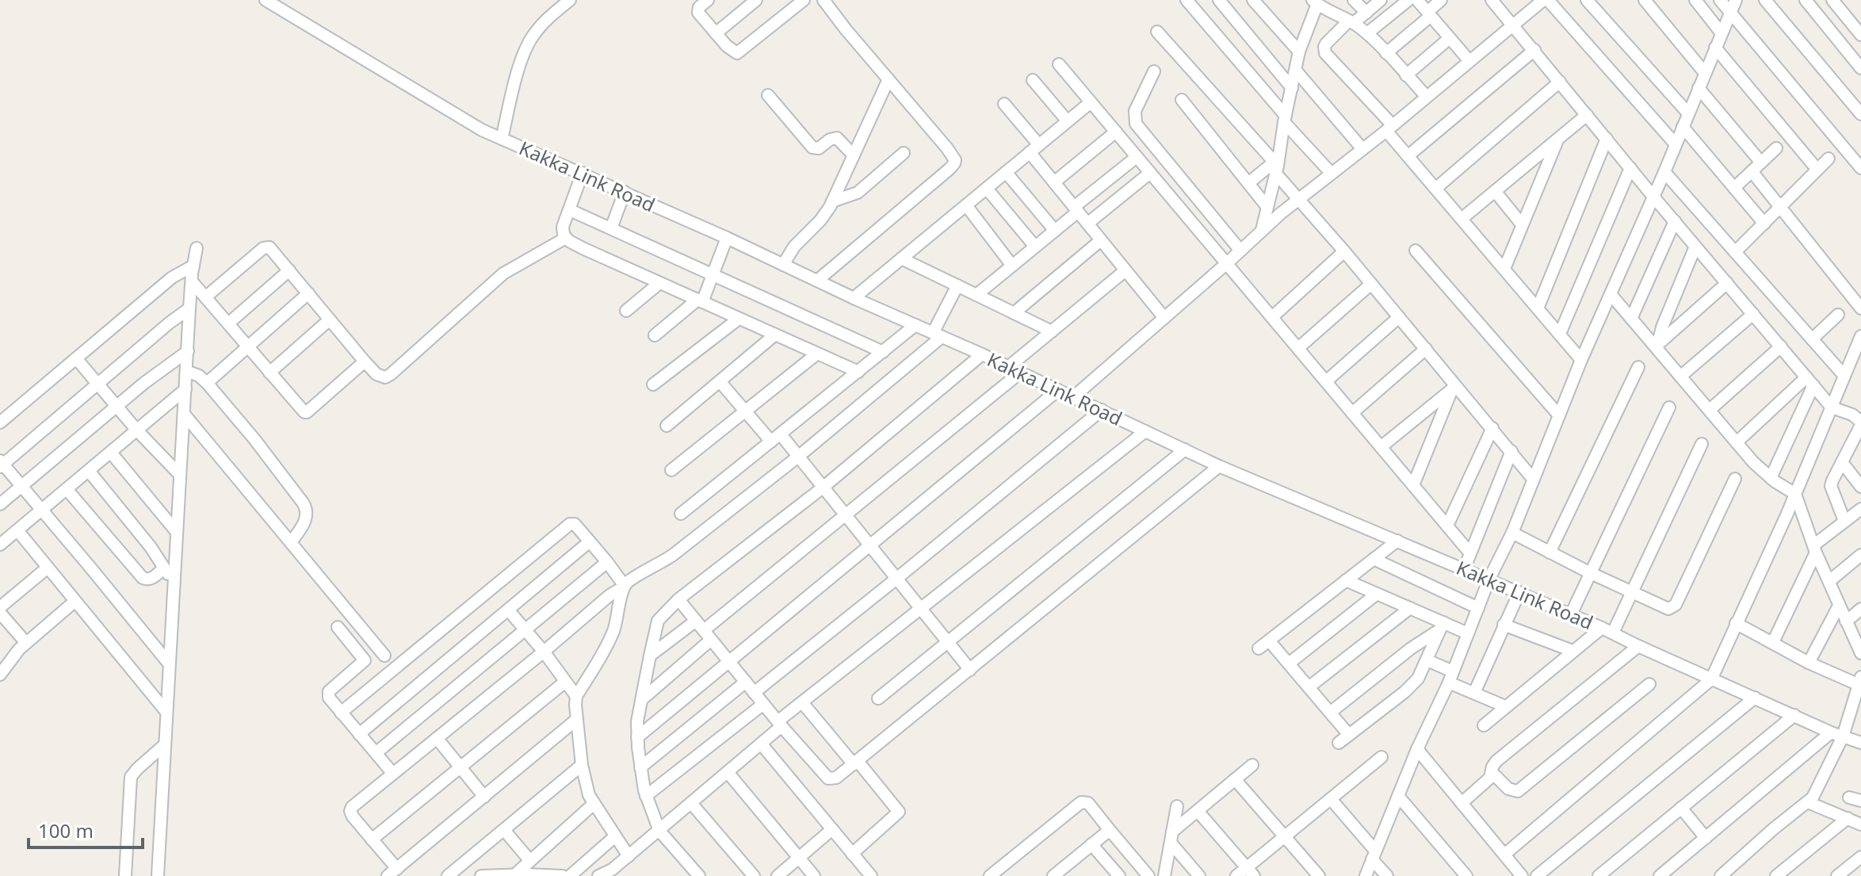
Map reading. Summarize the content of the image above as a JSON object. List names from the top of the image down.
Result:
{
  "streets": {
    "street": ["Kakka Link Road"]
  },
  "scale_bar": "100 m"
}
